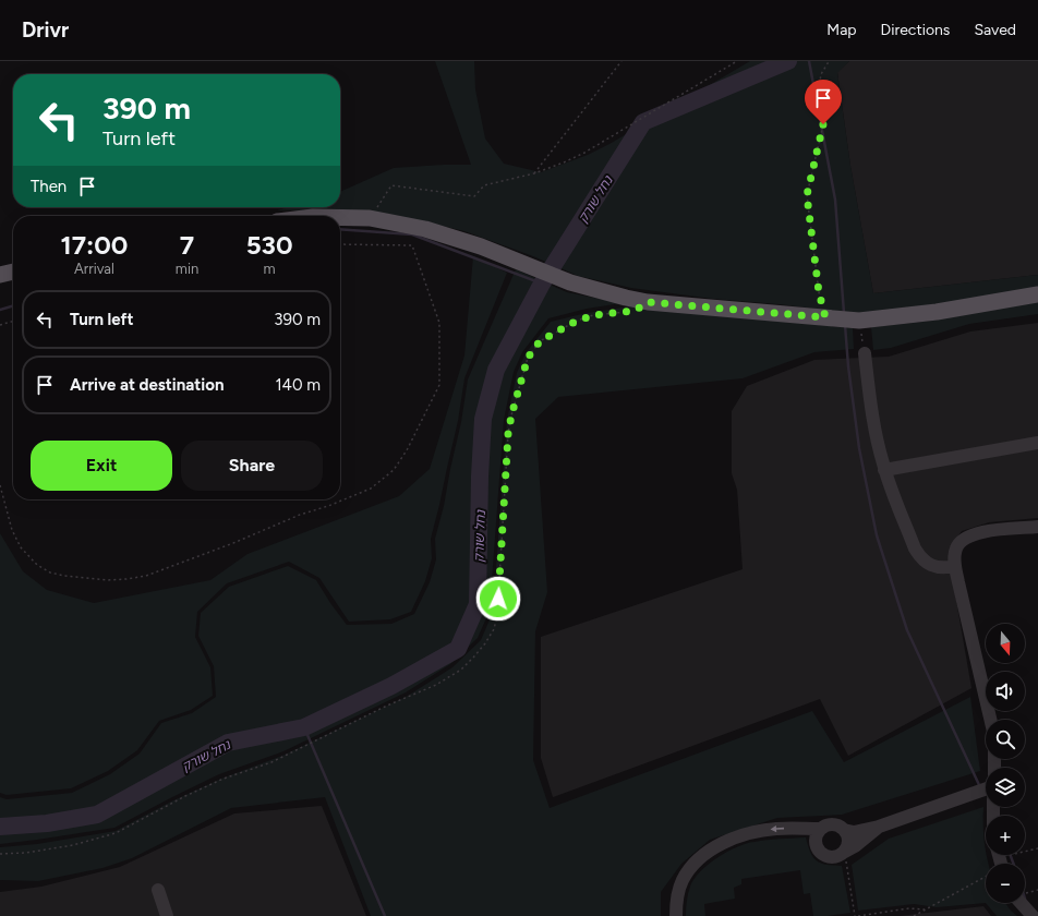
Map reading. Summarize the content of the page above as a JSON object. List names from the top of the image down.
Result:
{
  "water": ["נחל שורק"],
  "north": "bottom",
  "page": {
    "header": "Drivr",
    "nav": ["Map", "Directions", "Saved"],
    "turn": ["390 m", "Turn left"],
    "then": "Then",
    "eta": [
      "17:00",
      "Arrival",
      "7",
      "min",
      "530",
      "m"
    ],
    "list": [
      {
        "name": "Turn left",
        "value": "390 m"
      },
      {
        "name": "Arrive at destination",
        "value": "140 m"
      }
    ],
    "buttons": ["Exit", "Share"],
    "map_buttons": ["+", "−"]
  }
}
